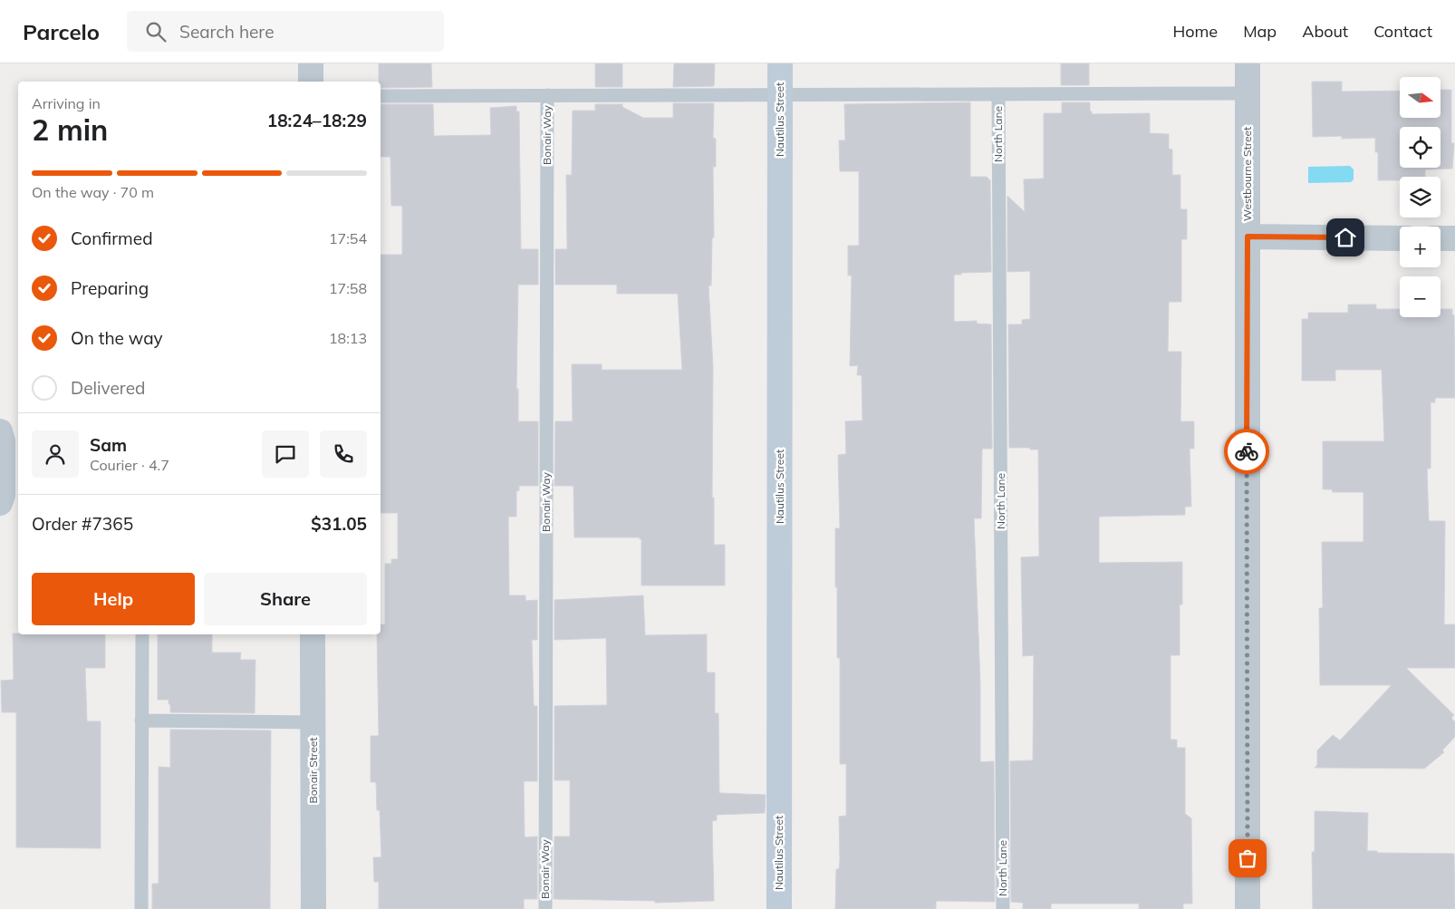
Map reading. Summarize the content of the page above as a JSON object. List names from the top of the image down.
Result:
{
  "streets": {
    "street": ["Nautilus Street", "Westbourne Street", "Bonair Street"],
    "lane": ["North Lane", "Bonair Way"]
  },
  "north": "right",
  "page": {
    "header": "Parcelo",
    "search": "Search here",
    "nav": [
      "Home",
      "Map",
      "About",
      "Contact"
    ],
    "map_buttons": ["+", "−"],
    "heading": ["2 min", "Arriving in", "18:24–18:29"],
    "panel": [
      "Sam",
      "Courier · 4.7",
      "Order #7365",
      "$31.05"
    ],
    "bar": "On the way · 70 m",
    "list": [
      ["Confirmed", "17:54"],
      ["Preparing", "17:58"],
      ["On the way", "18:13"],
      "Delivered"
    ],
    "buttons": ["Help", "Share"]
  }
}
